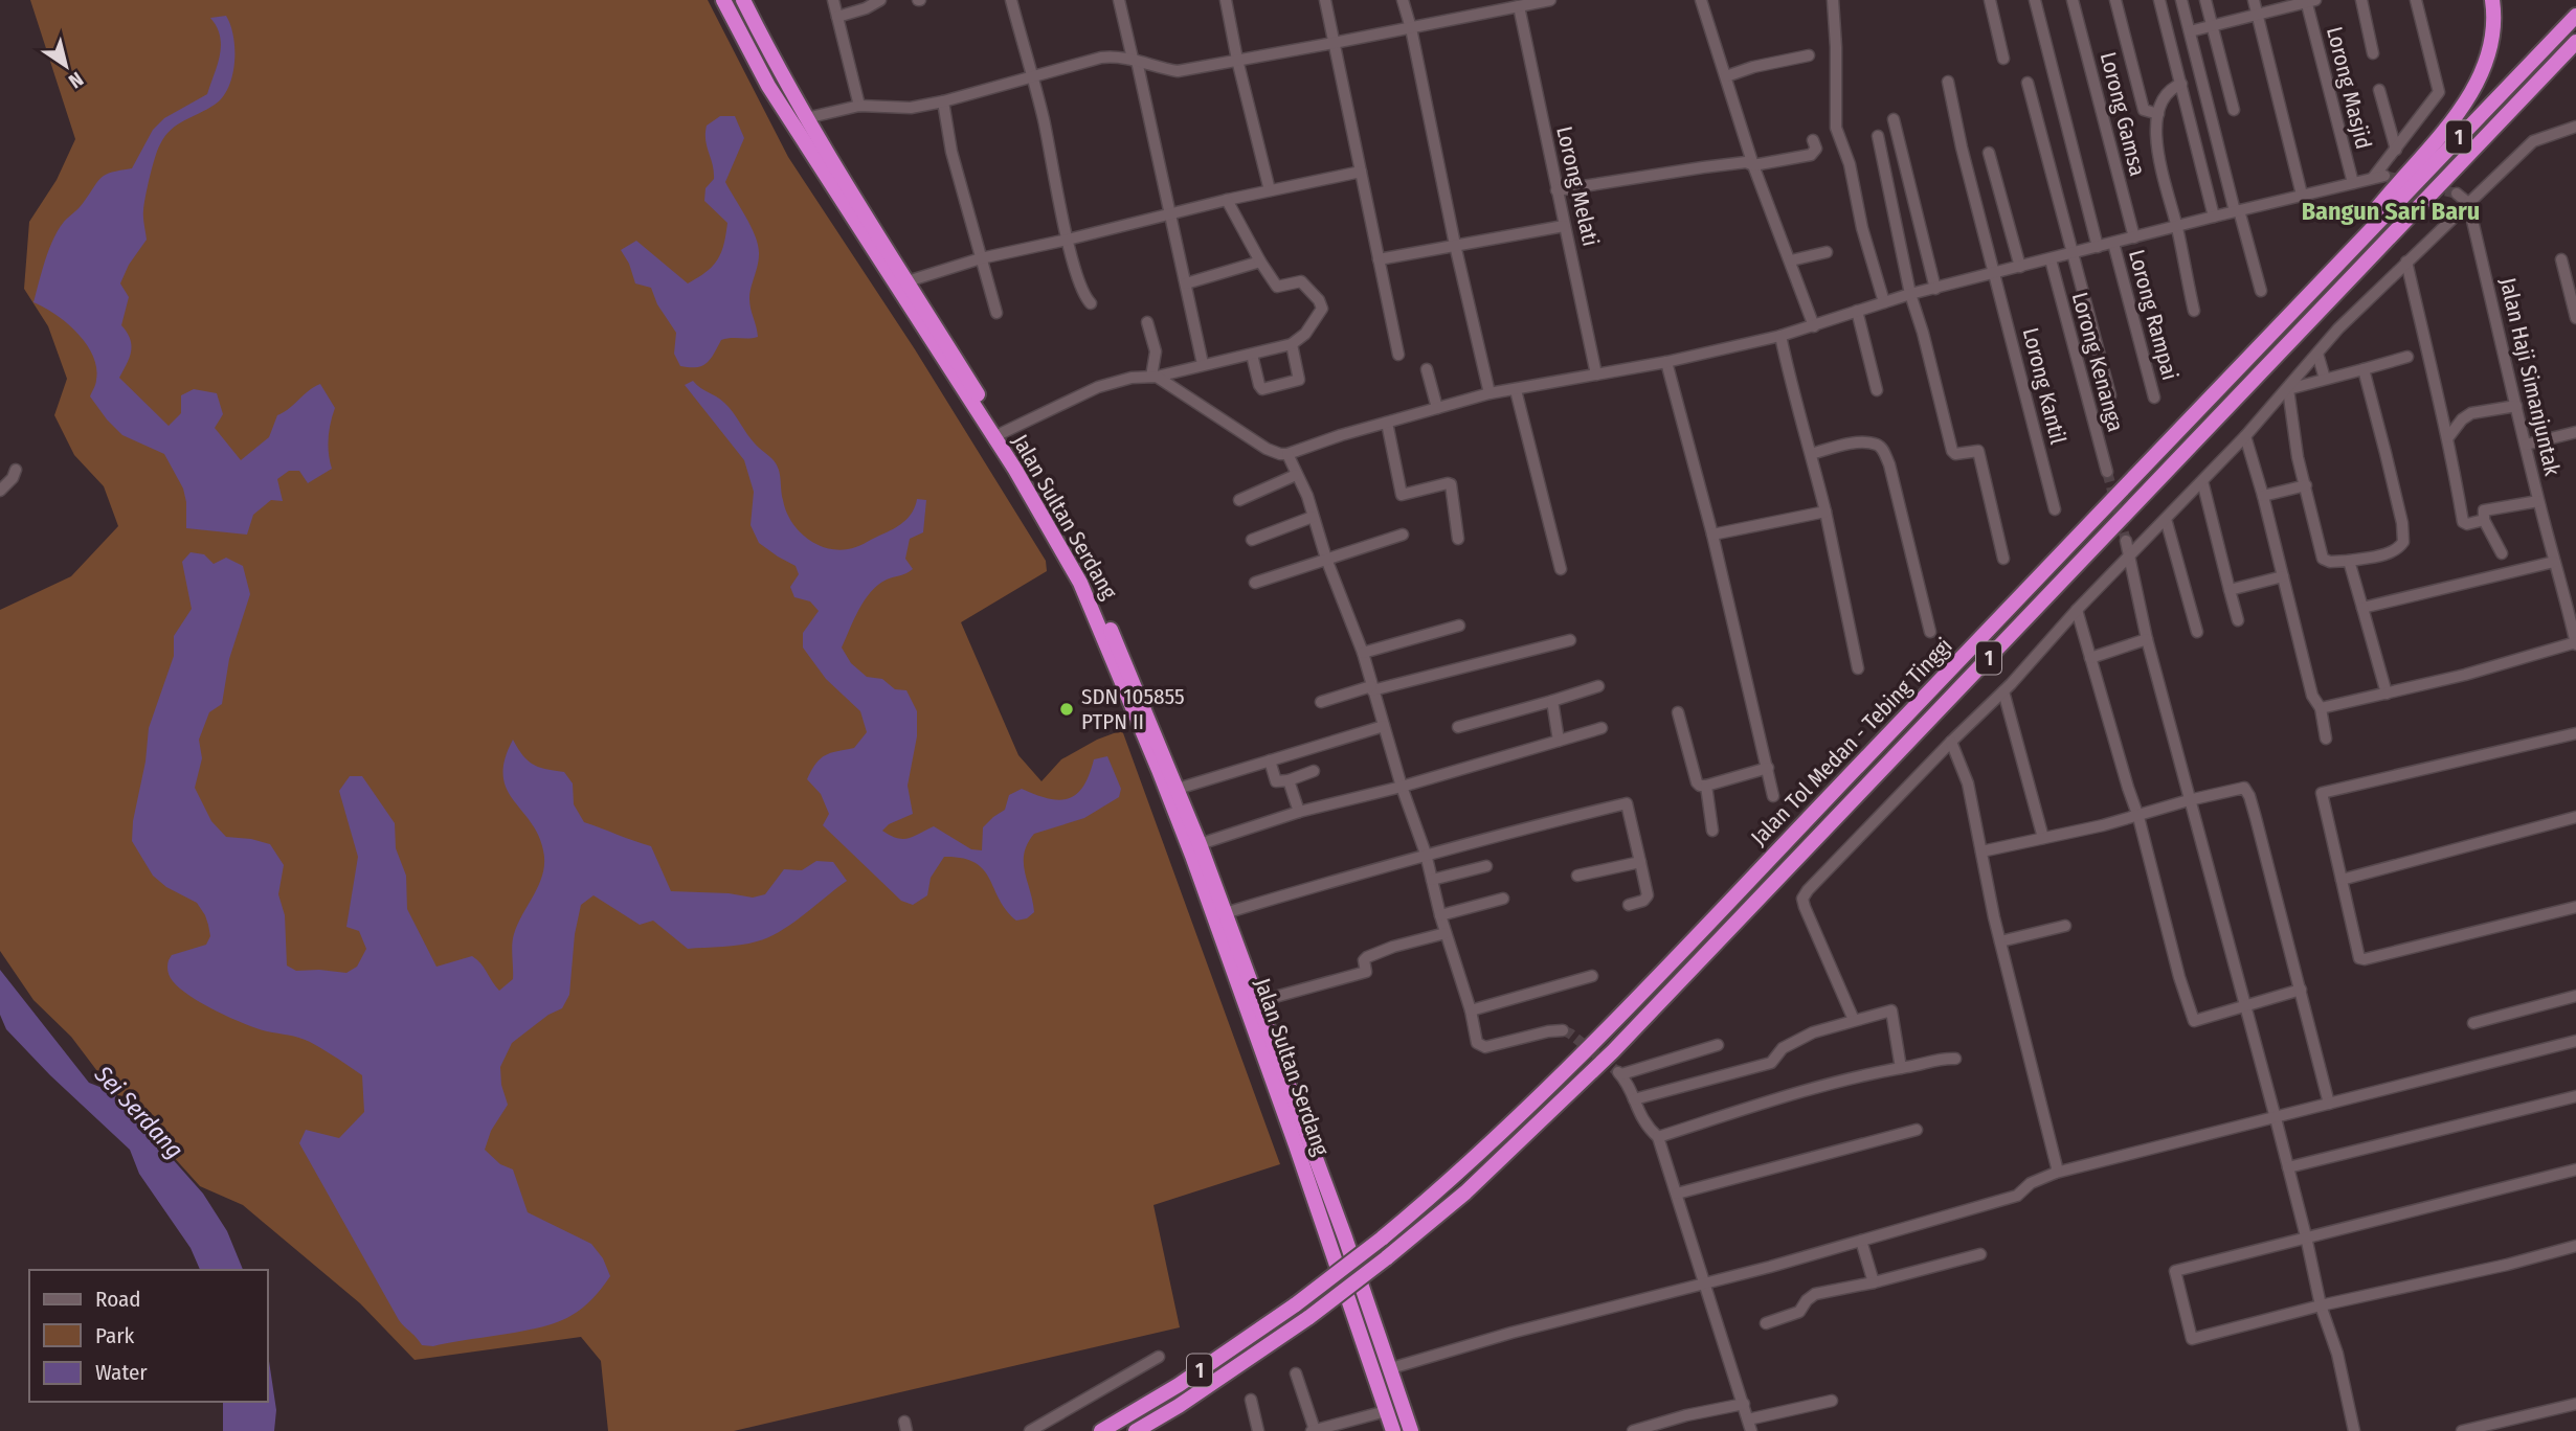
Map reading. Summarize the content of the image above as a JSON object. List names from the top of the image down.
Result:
{
  "streets": {
    "highway": ["1", "Jalan Sultan Serdang", "Jalan Tol Medan - Tebing Tinggi"],
    "street": [
      "Lorong Masjid",
      "Lorong Gamsa",
      "Lorong Melati",
      "Lorong Rampai",
      "Lorong Kenanga",
      "Jalan Haji Simanjuntak",
      "Lorong Kantil"
    ]
  },
  "districts": ["Bangun Sari Baru"],
  "water": ["Sei Serdang"],
  "places": ["SDN 105855 PTPN II"],
  "legend": ["Road", "Park", "Water"],
  "north": "bottom right"
}
